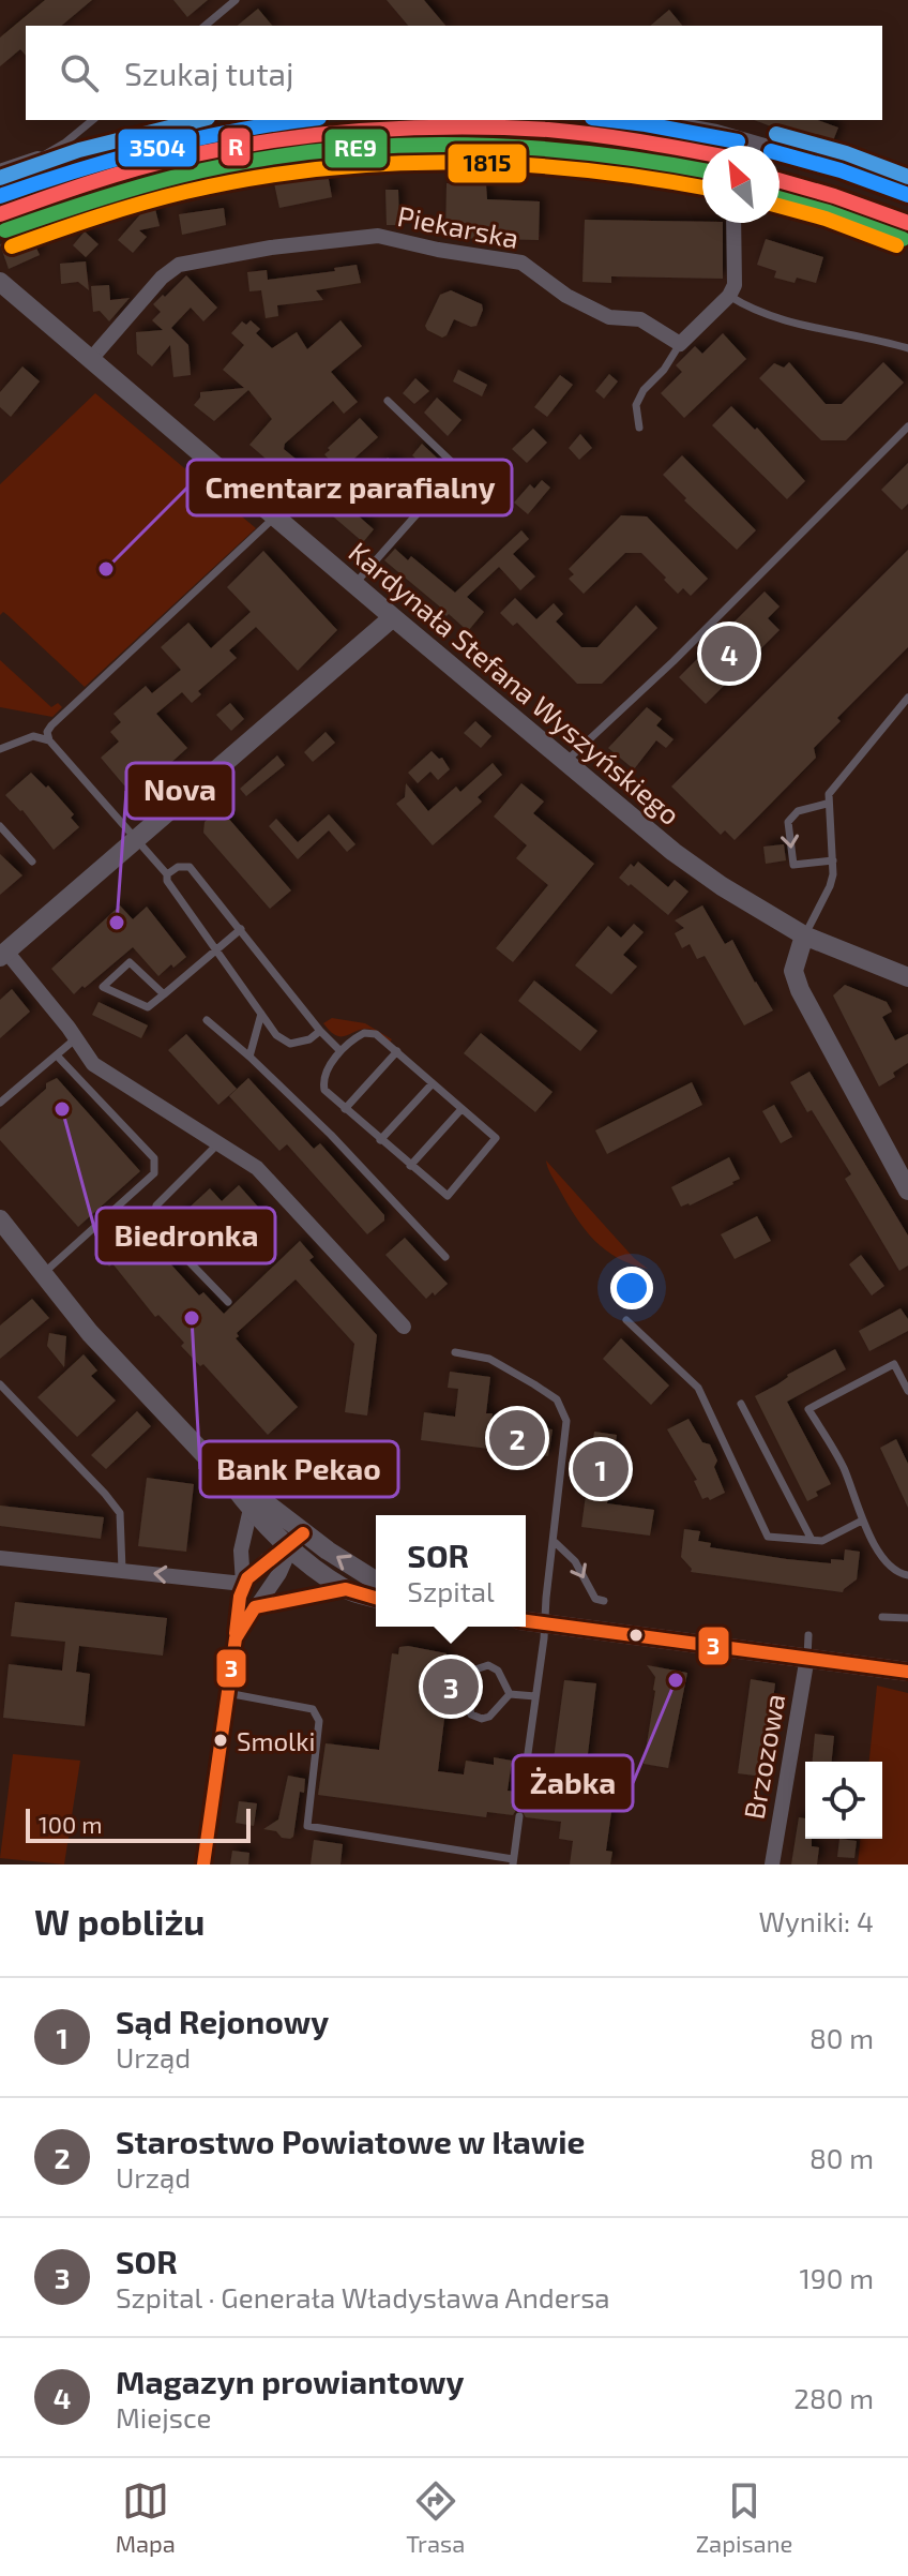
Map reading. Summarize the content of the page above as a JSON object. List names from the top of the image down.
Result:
{
  "streets": {
    "street": ["Piekarska", "Kardynała Stefana Wyszyńskiego", "Brzozowa"]
  },
  "crossings": [
    ["Piekarska", "Kardynała Stefana Wyszyńskiego"]
  ],
  "places": [
    "Cmentarz parafialny",
    "Nova",
    "Biedronka",
    "Bank Pekao",
    "Żabka",
    "Smolki"
  ],
  "lines": [
    "transit line 3504",
    "transit line R",
    "transit line RE9",
    "transit line 1815",
    "transit line 3"
  ],
  "scale_bar": "100 m",
  "north": "top left",
  "page": {
    "search": "Szukaj tutaj",
    "pins": [
      "4",
      "2",
      "1",
      "3"
    ],
    "popup": ["SOR", "Szpital"],
    "scale": "100 m",
    "heading": ["W pobliżu", "Wyniki: 4"],
    "list": [
      {
        "mark": "1",
        "name": "Sąd Rejonowy",
        "note": "Urząd",
        "value": "80 m"
      },
      {
        "mark": "2",
        "name": "Starostwo Powiatowe w Iławie",
        "note": "Urząd",
        "value": "80 m"
      },
      {
        "mark": "3",
        "name": "SOR",
        "note": "Szpital · Generała Władysława Andersa",
        "value": "190 m"
      },
      {
        "mark": "4",
        "name": "Magazyn prowiantowy",
        "note": "Miejsce",
        "value": "280 m"
      }
    ],
    "nav": ["Mapa", "Trasa", "Zapisane"]
  }
}
